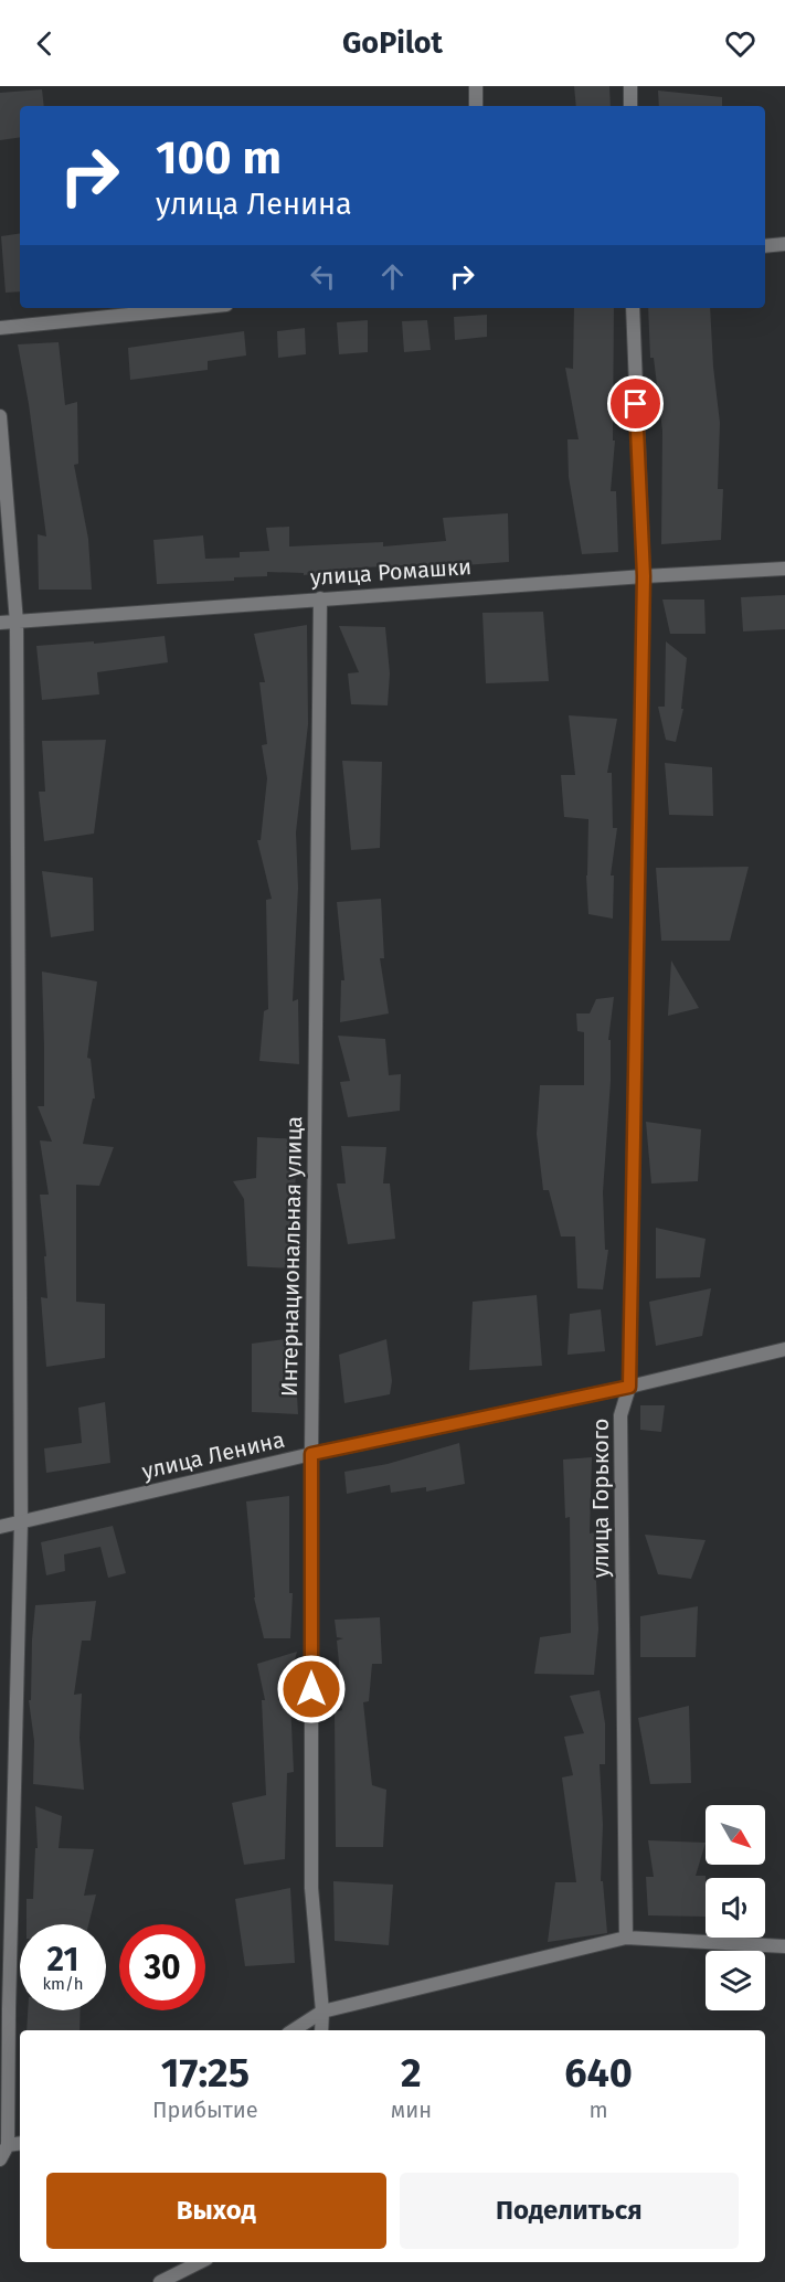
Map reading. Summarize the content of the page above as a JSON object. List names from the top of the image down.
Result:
{
  "streets": {
    "street": [
      "улица Ромашки",
      "Интернациональная улица",
      "улица Ленина",
      "улица Горького"
    ]
  },
  "crossings": [
    ["улица Ромашки", "Интернациональная улица"],
    ["улица Ромашки", "улица Горького"],
    ["Интернациональная улица", "улица Ленина"],
    ["улица Ленина", "улица Горького"]
  ],
  "north": "bottom right",
  "page": {
    "header": "GoPilot",
    "turn": ["100 m", "улица Ленина"],
    "speed": "21 km/h",
    "limit": "30",
    "eta": [
      "17:25",
      "Прибытие",
      "2",
      "мин",
      "640",
      "m"
    ],
    "buttons": ["Выход", "Поделиться"]
  }
}
